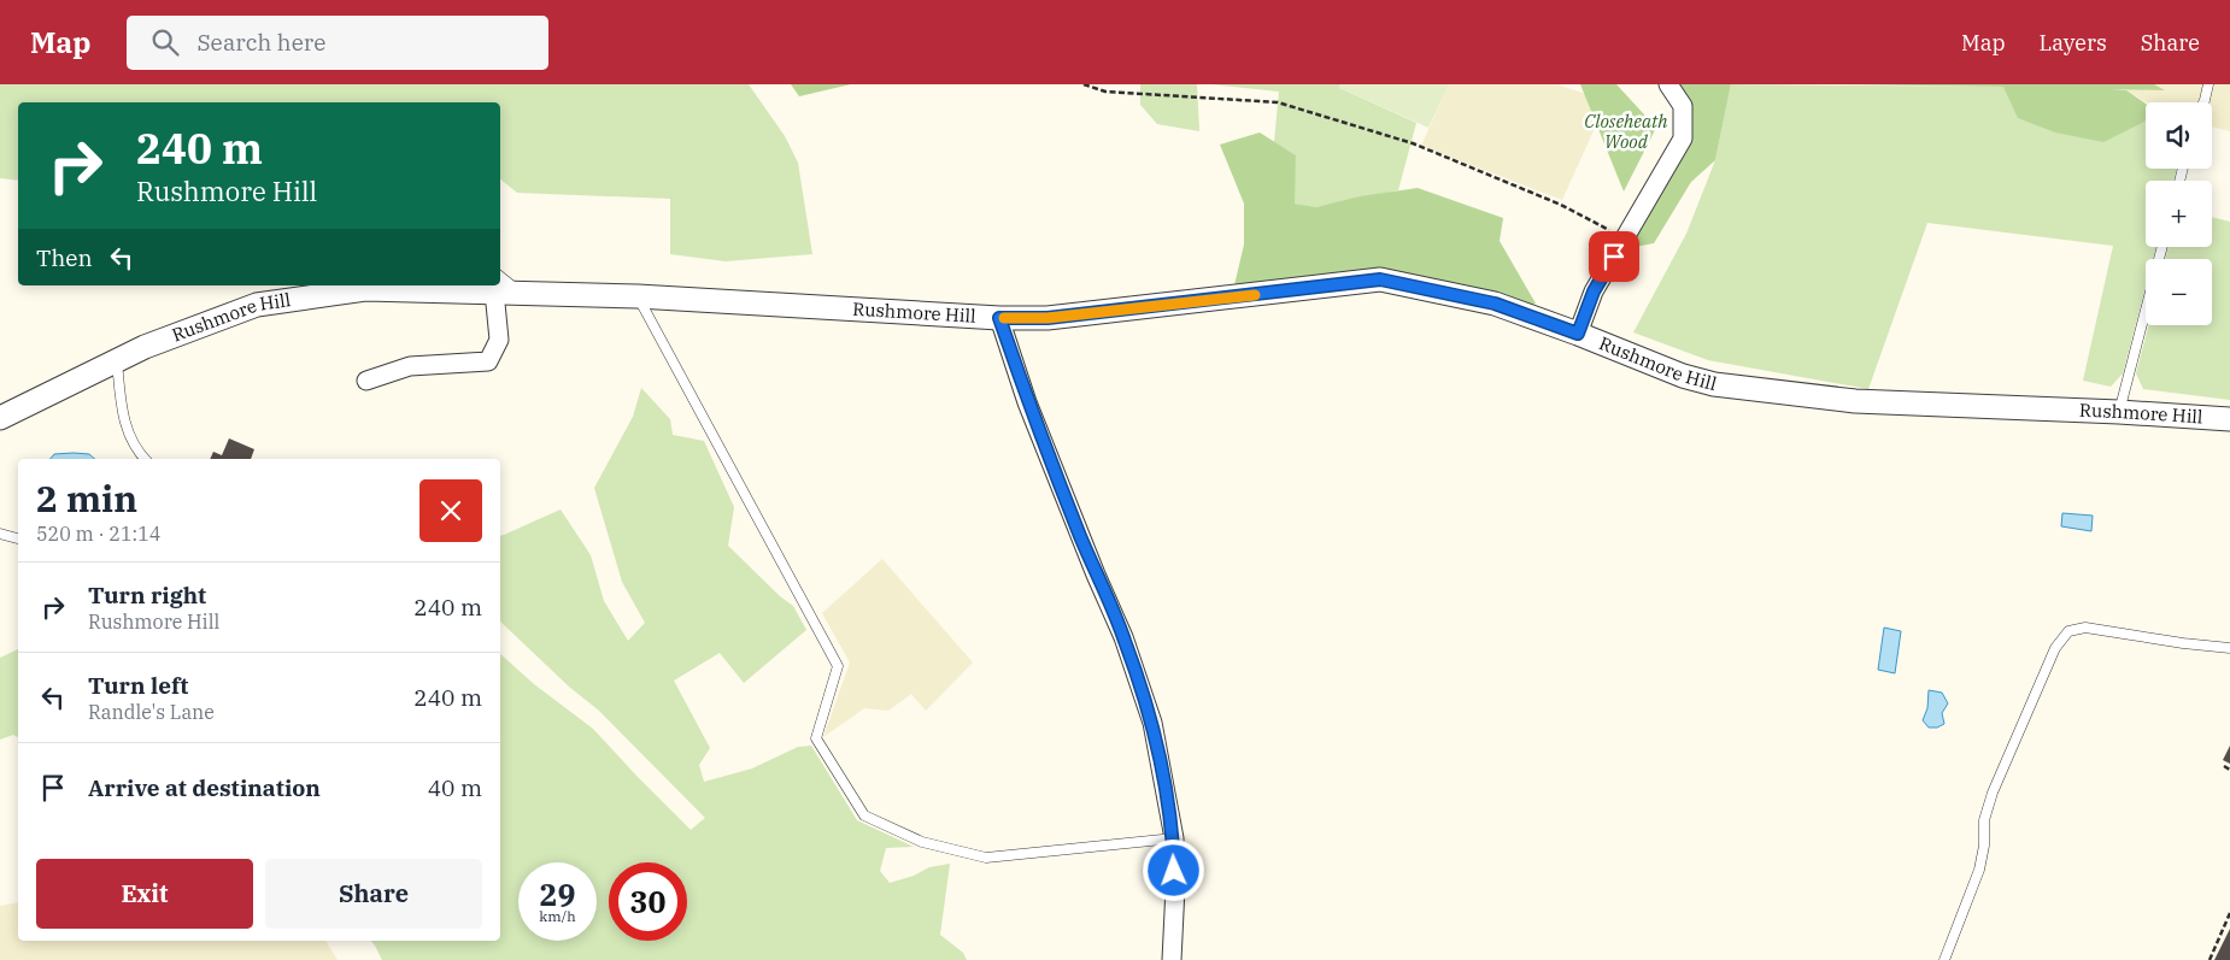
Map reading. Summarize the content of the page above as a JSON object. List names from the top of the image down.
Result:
{
  "streets": {
    "street": ["Rushmore Hill"]
  },
  "parks": ["Closeheath Wood"],
  "page": {
    "header": "Map",
    "search": "Search here",
    "nav": ["Map", "Layers", "Share"],
    "map_buttons": ["+", "−"],
    "turn": ["240 m", "Rushmore Hill"],
    "then": "Then",
    "heading": ["2 min", "520 m · 21:14"],
    "list": [
      {
        "name": "Turn right",
        "note": "Rushmore Hill",
        "value": "240 m"
      },
      {
        "name": "Turn left",
        "note": "Randle's Lane",
        "value": "240 m"
      },
      {
        "name": "Arrive at destination",
        "value": "40 m"
      }
    ],
    "buttons": ["Exit", "Share"],
    "speed": "29 km/h",
    "limit": "30"
  }
}
